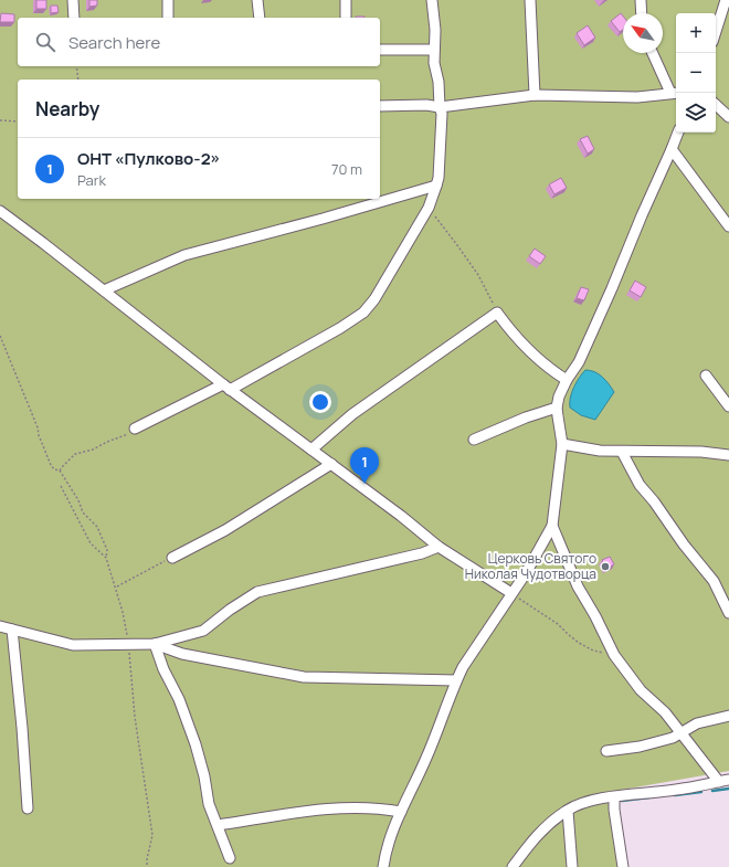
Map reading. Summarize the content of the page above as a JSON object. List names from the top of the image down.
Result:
{
  "places": ["Церковь Святого Николая Чудотворца"],
  "north": "top left",
  "page": {
    "map_buttons": ["+", "−"],
    "search": "Search here",
    "heading": "Nearby",
    "list": [
      {
        "mark": "1",
        "name": "ОНТ «Пулково-2»",
        "note": "Park",
        "value": "70 m"
      }
    ],
    "pins": "1"
  }
}
